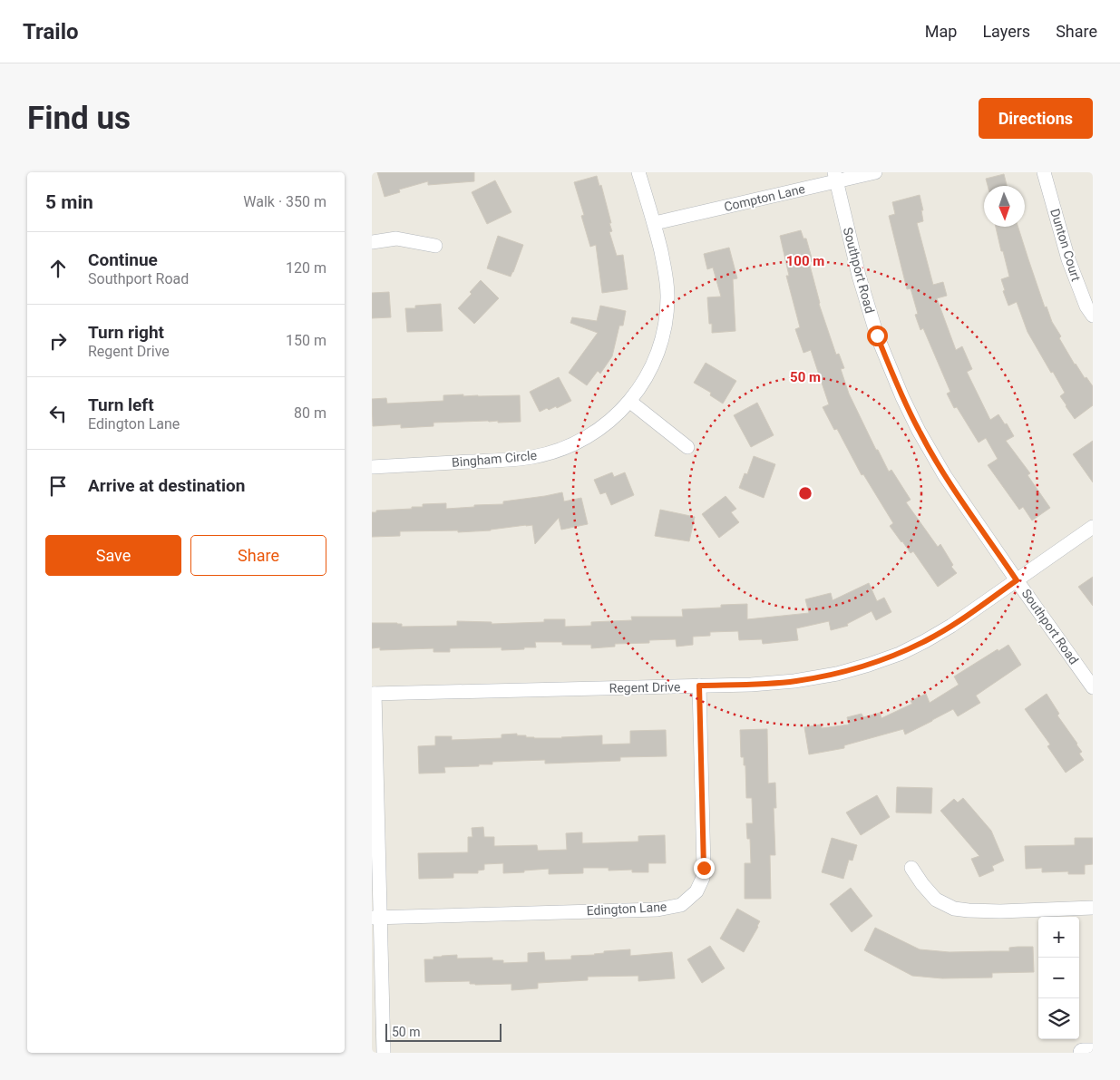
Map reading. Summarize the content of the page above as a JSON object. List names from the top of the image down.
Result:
{
  "streets": {
    "street": [
      "Compton Lane",
      "Dunton Court",
      "Southport Road",
      "Bingham Circle",
      "Regent Drive",
      "Edington Lane"
    ]
  },
  "crossings": [
    ["Compton Lane", "Southport Road"],
    ["Compton Lane", "Bingham Circle"],
    ["Southport Road", "Regent Drive"],
    ["Regent Drive", "Edington Lane"]
  ],
  "scale_bar": "50 m",
  "north": "bottom",
  "page": {
    "header": "Trailo",
    "nav": ["Map", "Layers", "Share"],
    "buttons": [
      "Directions",
      ["Save", "Share"]
    ],
    "title": "Find us",
    "heading": ["5 min", "Walk · 350 m"],
    "list": [
      ["Continue", "Southport Road", "120 m"],
      ["Turn right", "Regent Drive", "150 m"],
      ["Turn left", "Edington Lane", "80 m"],
      "Arrive at destination"
    ],
    "map_buttons": ["+", "−"],
    "scale": "50 m"
  },
  "rings": ["100 m", "50 m"]
}
